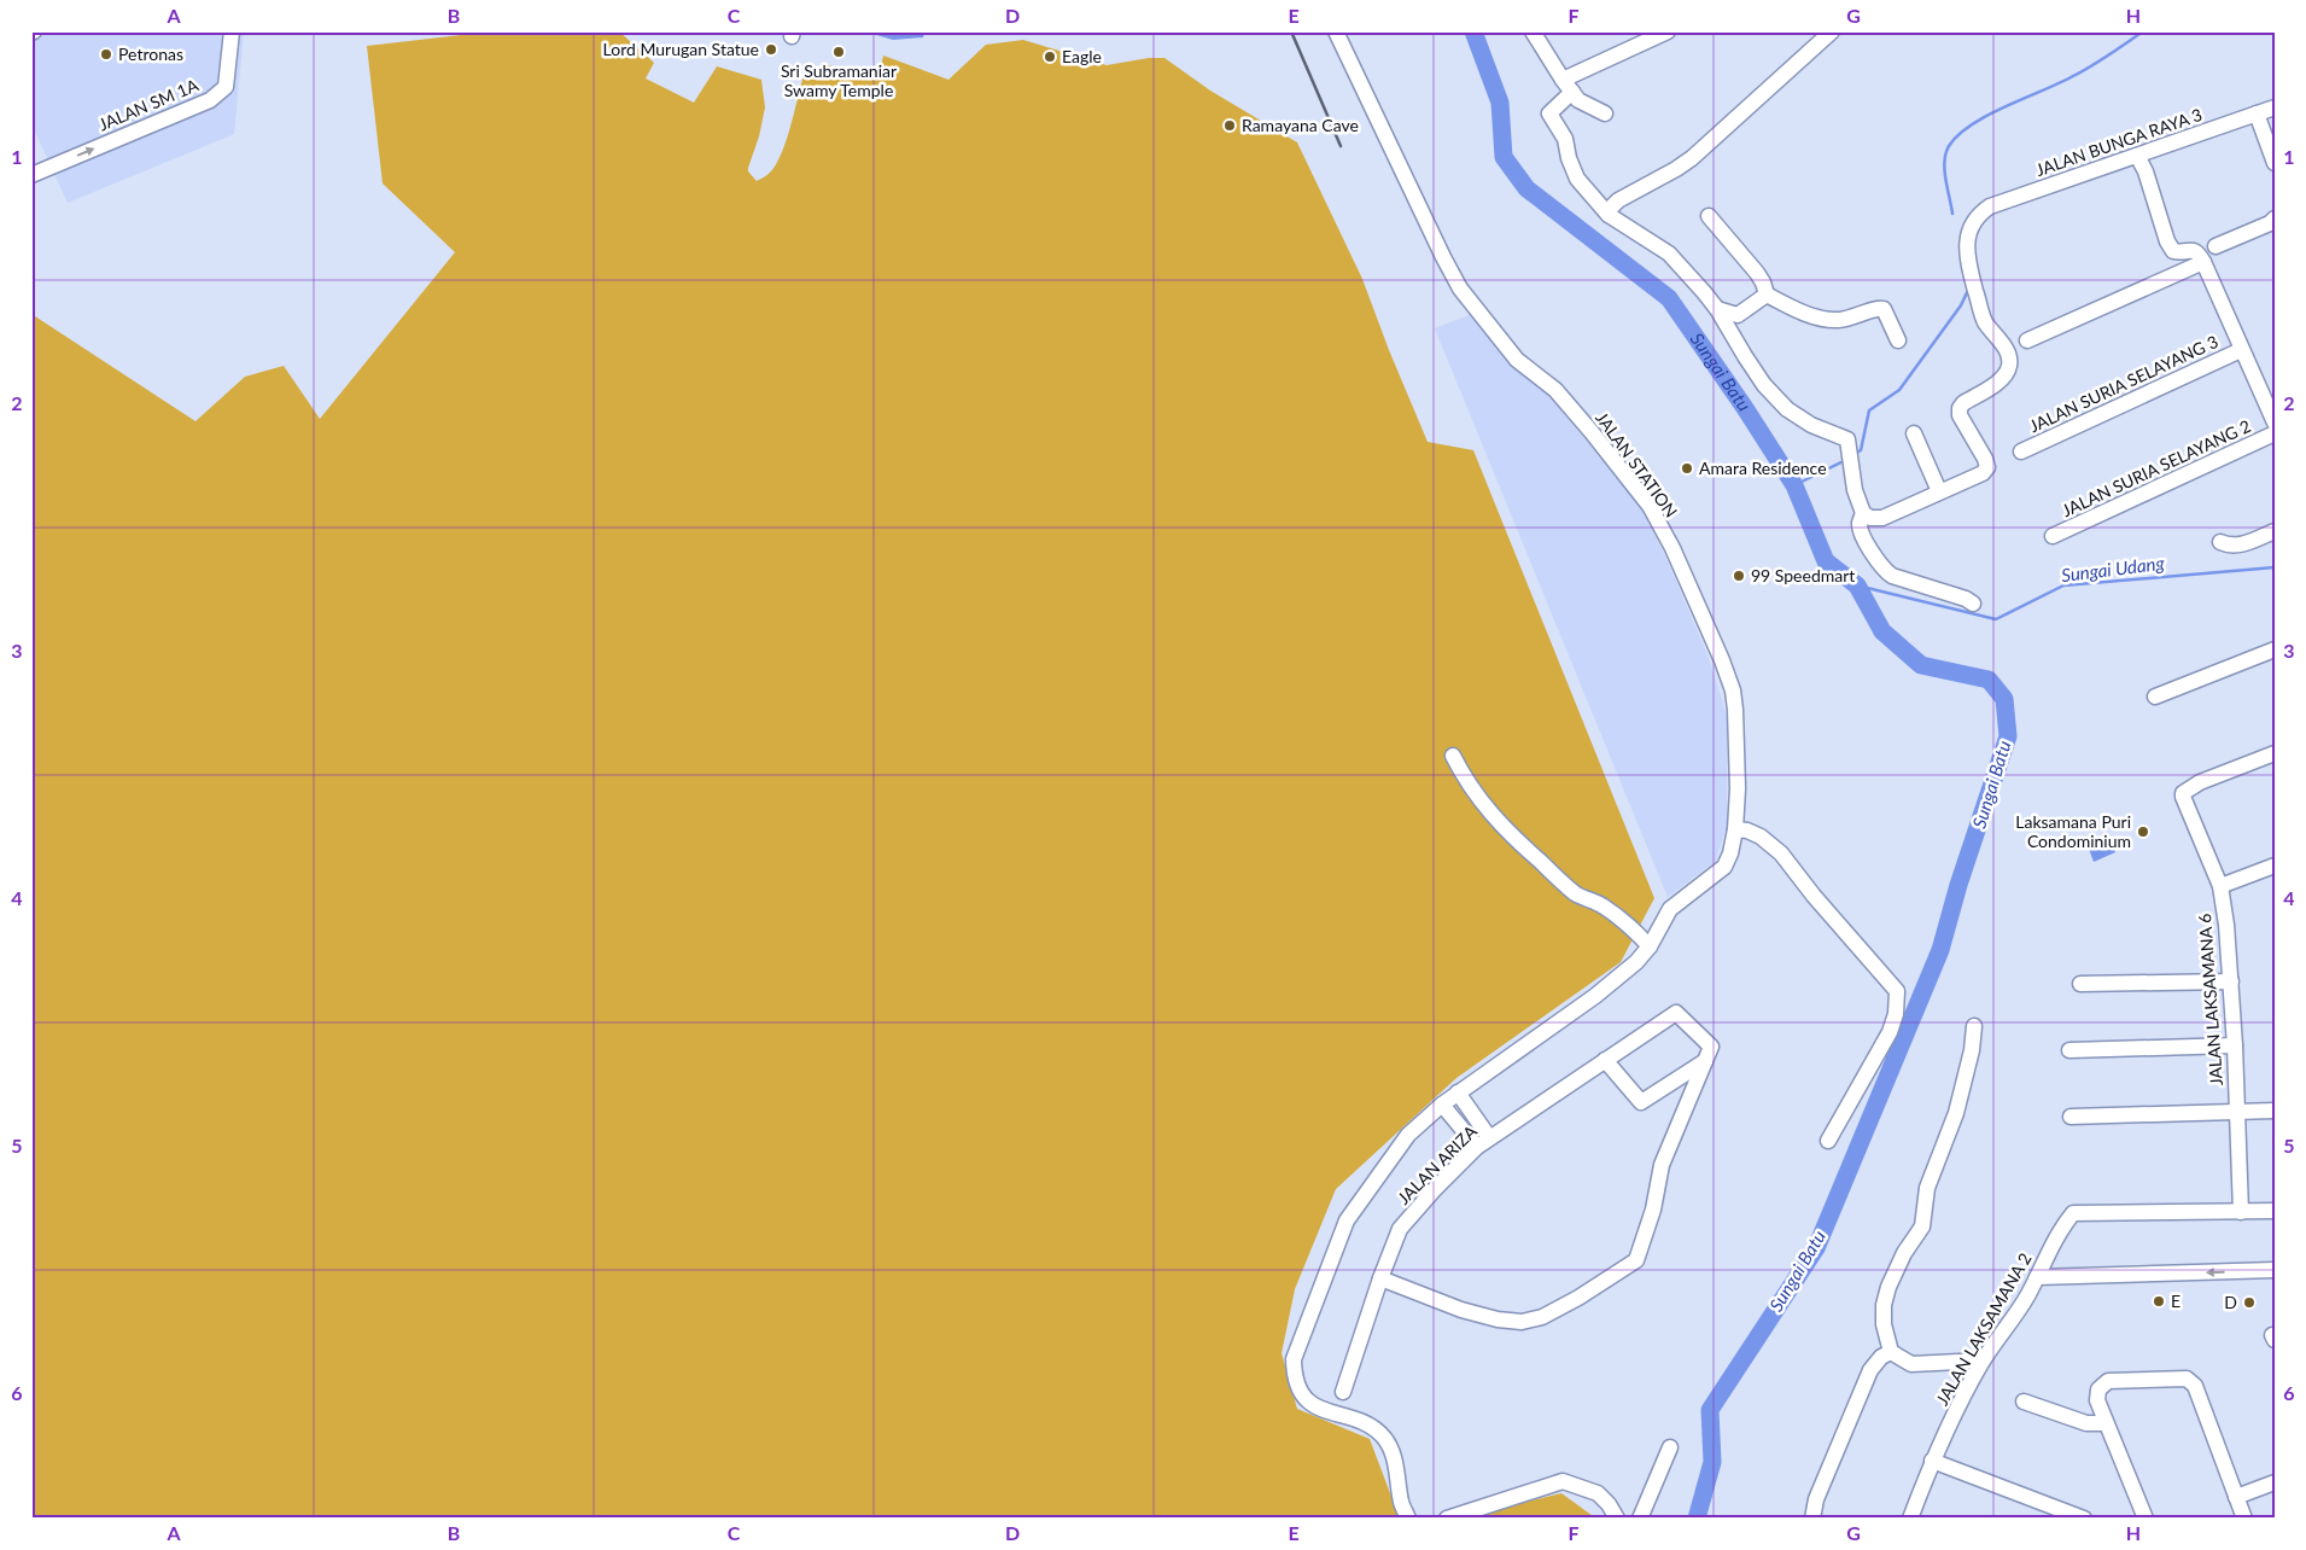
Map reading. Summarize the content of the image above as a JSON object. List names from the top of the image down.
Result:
{
  "streets": {
    "street": [
      "JALAN SM 1A",
      "JALAN BUNGA RAYA 3",
      "JALAN SURIA SELAYANG 3",
      "JALAN STATION",
      "JALAN SURIA SELAYANG 2",
      "JALAN LAKSAMANA 6",
      "JALAN ARIZA",
      "JALAN LAKSAMANA 2"
    ]
  },
  "crossings": [
    ["JALAN LAKSAMANA 6", "JALAN LAKSAMANA 2"]
  ],
  "one_way": ["JALAN SM 1A"],
  "water": ["Sungai Batu", "Sungai Udang"],
  "places": [
    "Lord Murugan Statue",
    "Sri Subramaniar Swamy Temple",
    "Petronas",
    "Eagle",
    "Ramayana Cave",
    "Amara Residence",
    "99 Speedmart",
    "Laksamana Puri Condominium",
    "E",
    "D"
  ],
  "grid": {
    "columns": [
      "A",
      "B",
      "C",
      "D",
      "E",
      "F",
      "G",
      "H"
    ],
    "rows": [
      "1",
      "2",
      "3",
      "4",
      "5",
      "6"
    ]
  }
}
